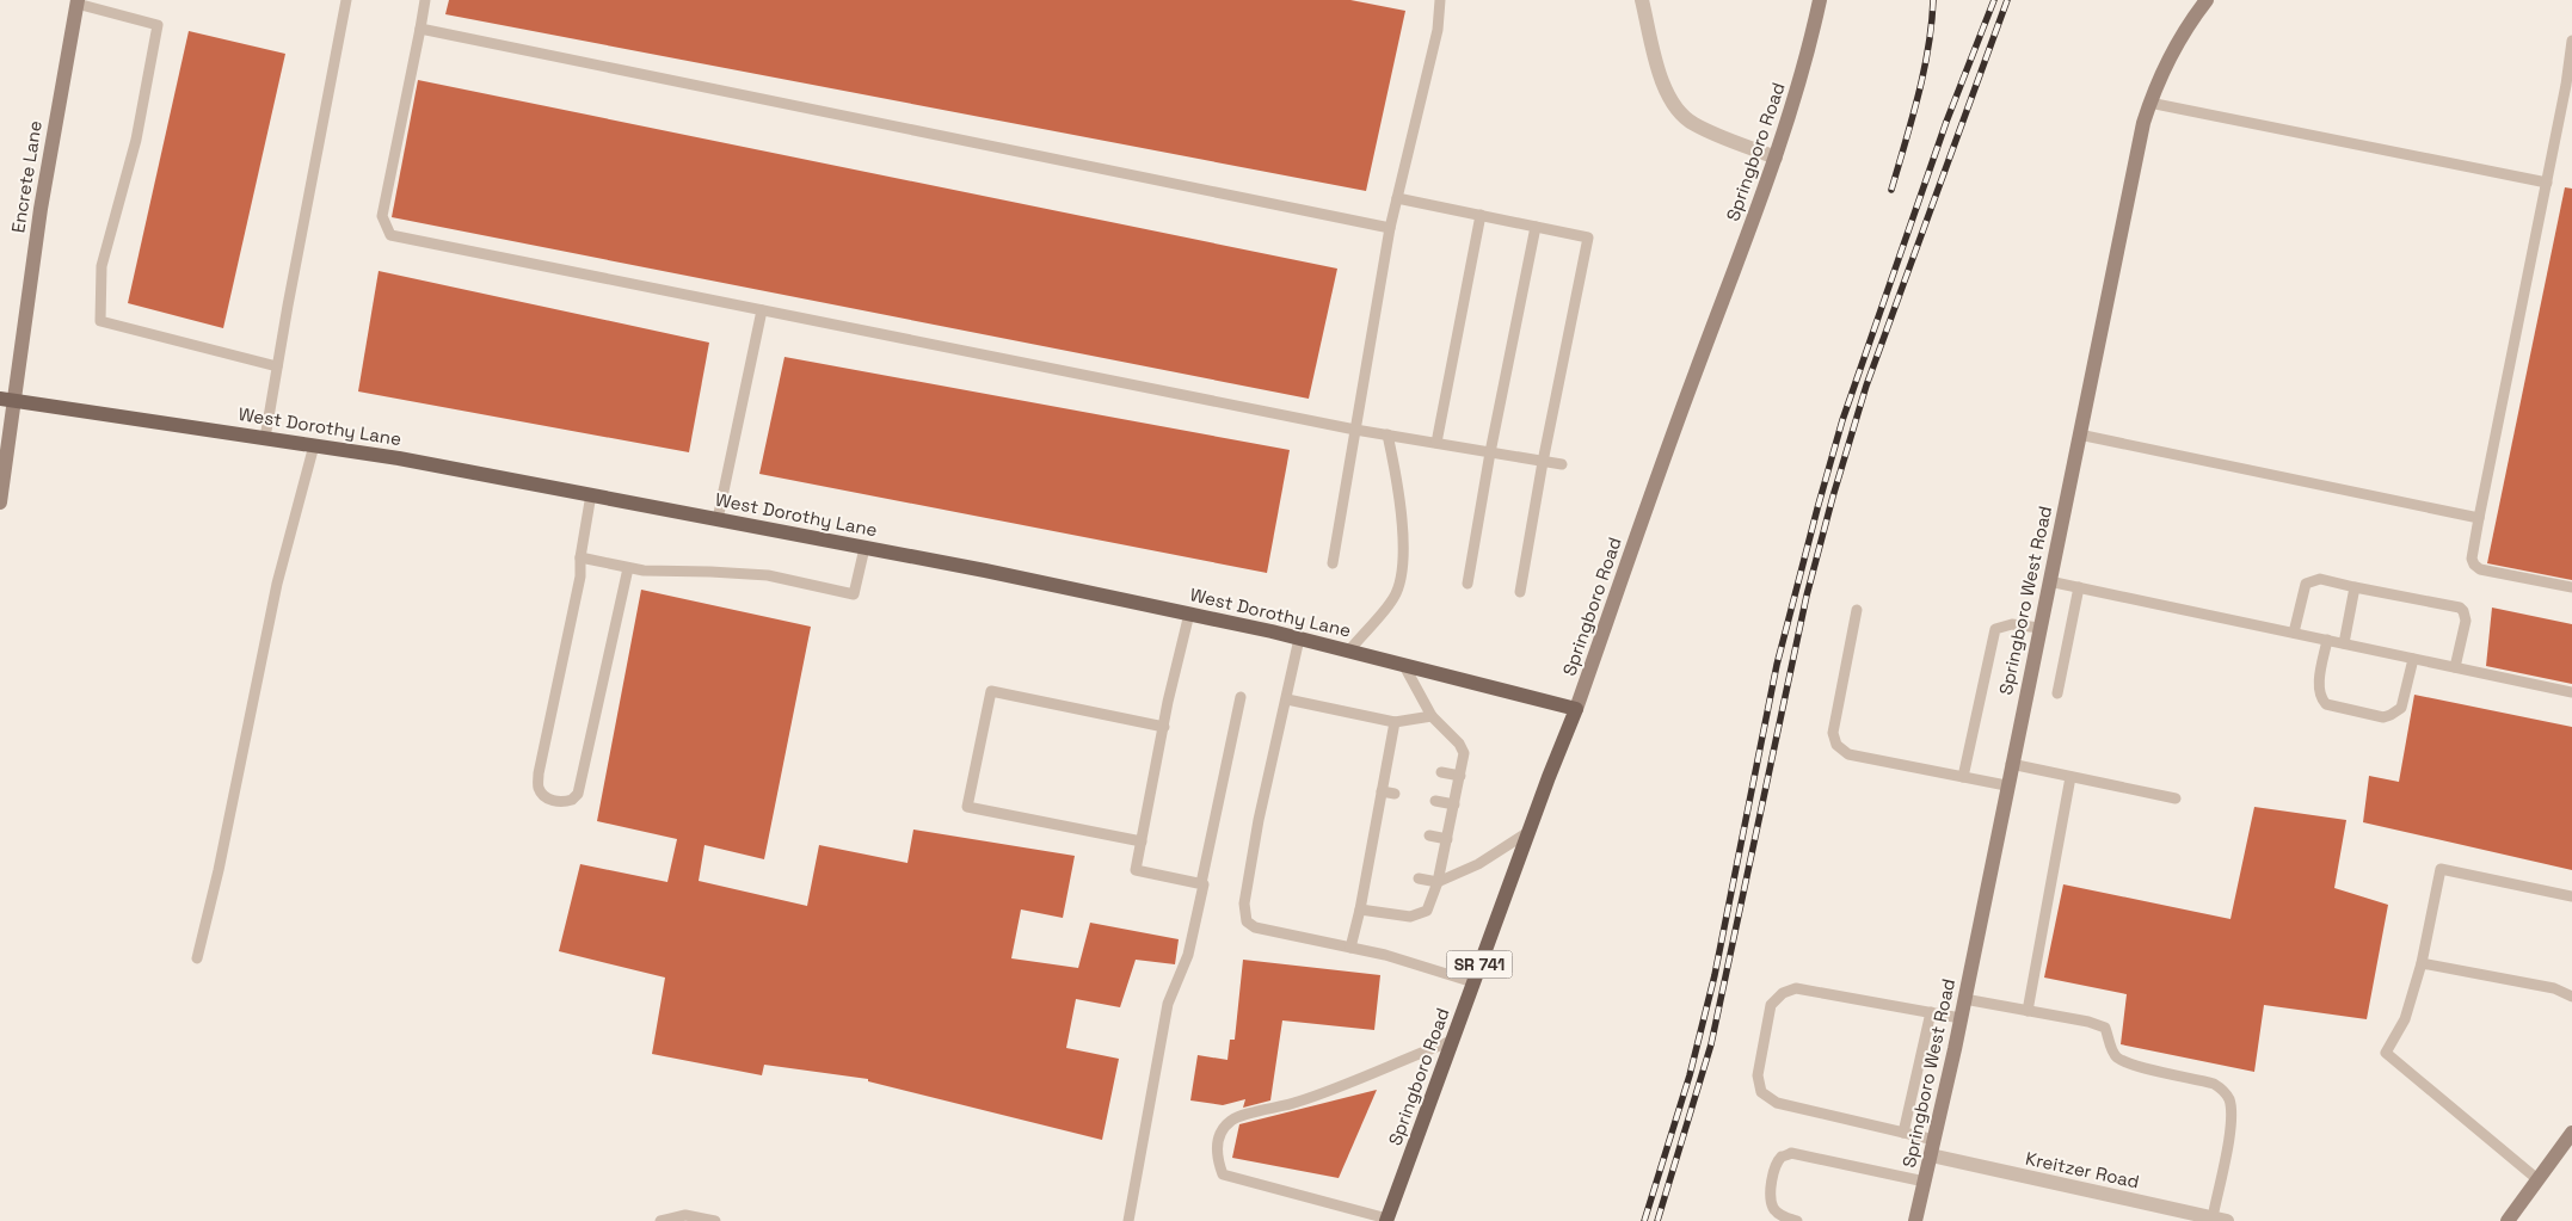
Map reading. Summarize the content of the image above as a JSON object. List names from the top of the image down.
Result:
{
  "streets": {
    "main road": ["Springboro Road", "West Dorothy Lane", "SR 741"],
    "street": ["Encrete Lane", "Springboro West Road", "Kreitzer Road"]
  },
  "crossings": [
    ["Springboro Road", "West Dorothy Lane"],
    ["Encrete Lane", "West Dorothy Lane"],
    ["Springboro West Road", "Kreitzer Road"]
  ]
}
